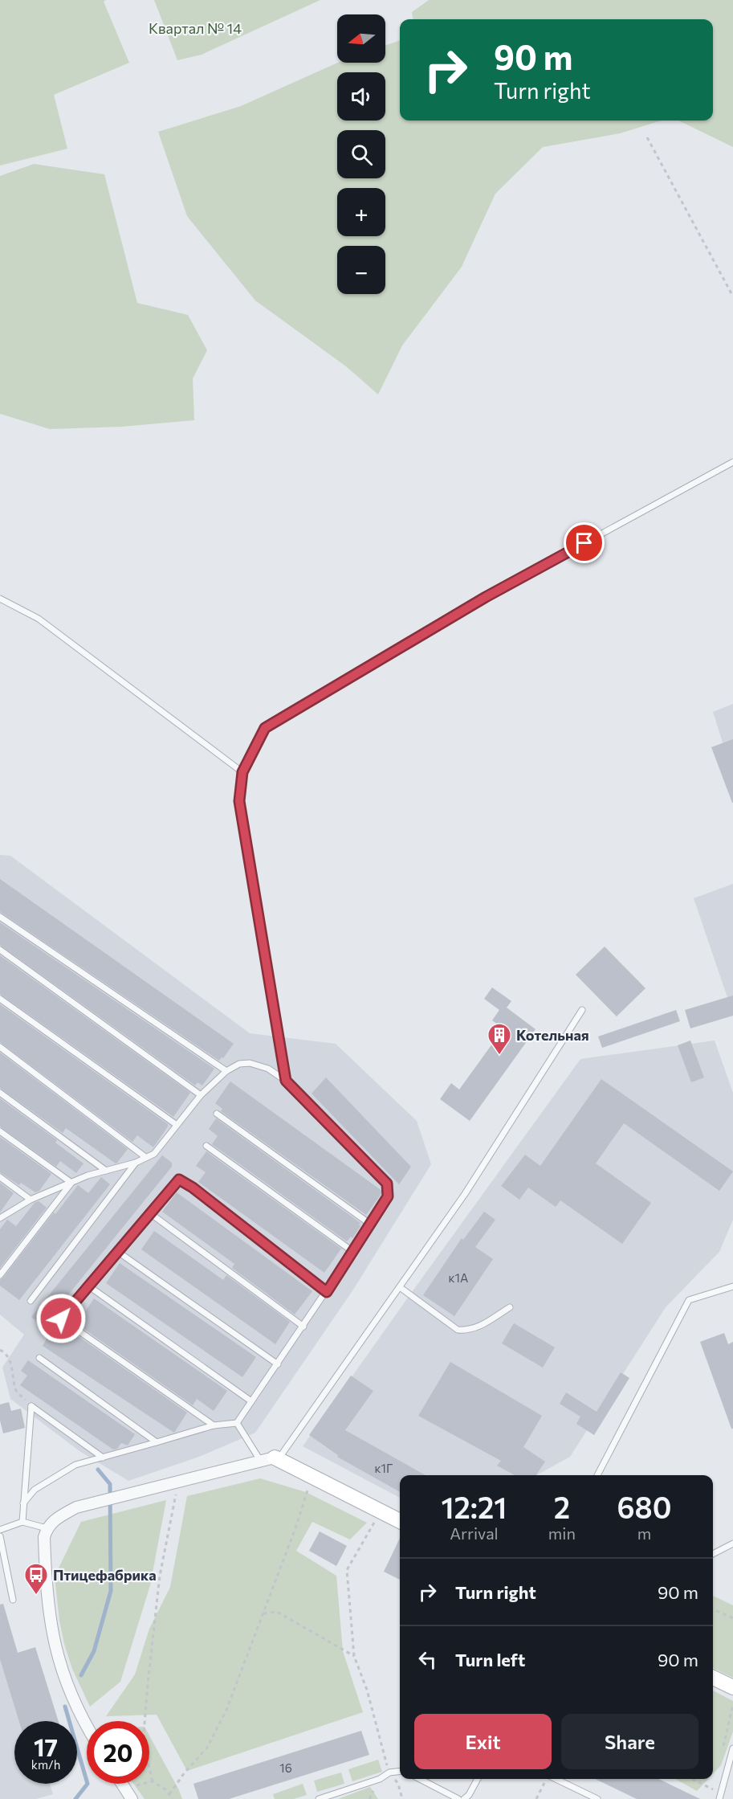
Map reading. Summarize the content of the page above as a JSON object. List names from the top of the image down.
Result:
{
  "parks": ["Квартал № 14"],
  "places": {
    "building": ["Котельная"],
    "bus stop": ["Птицефабрика"]
  },
  "house_numbers": ["к1А", "к1Г", "16"],
  "north": "left",
  "page": {
    "map_buttons": ["+", "−"],
    "turn": ["90 m", "Turn right"],
    "eta": [
      "12:21",
      "Arrival",
      "2",
      "min",
      "680",
      "m"
    ],
    "list": [
      {
        "name": "Turn right",
        "value": "90 m"
      },
      {
        "name": "Turn left",
        "value": "90 m"
      }
    ],
    "buttons": ["Exit", "Share"],
    "speed": "17 km/h",
    "limit": "20"
  }
}
